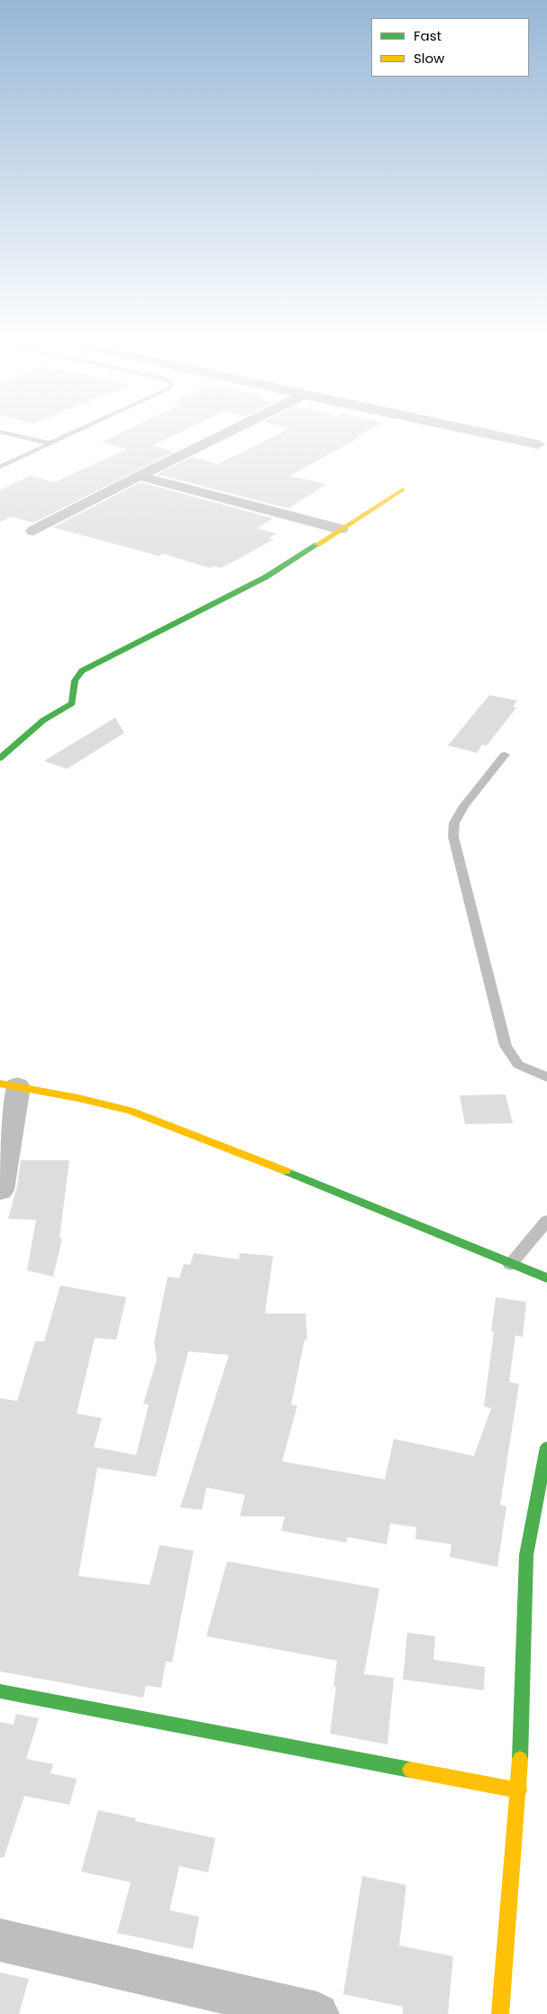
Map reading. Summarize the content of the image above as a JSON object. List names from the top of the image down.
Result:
{
  "legend": ["Fast", "Slow"]
}
